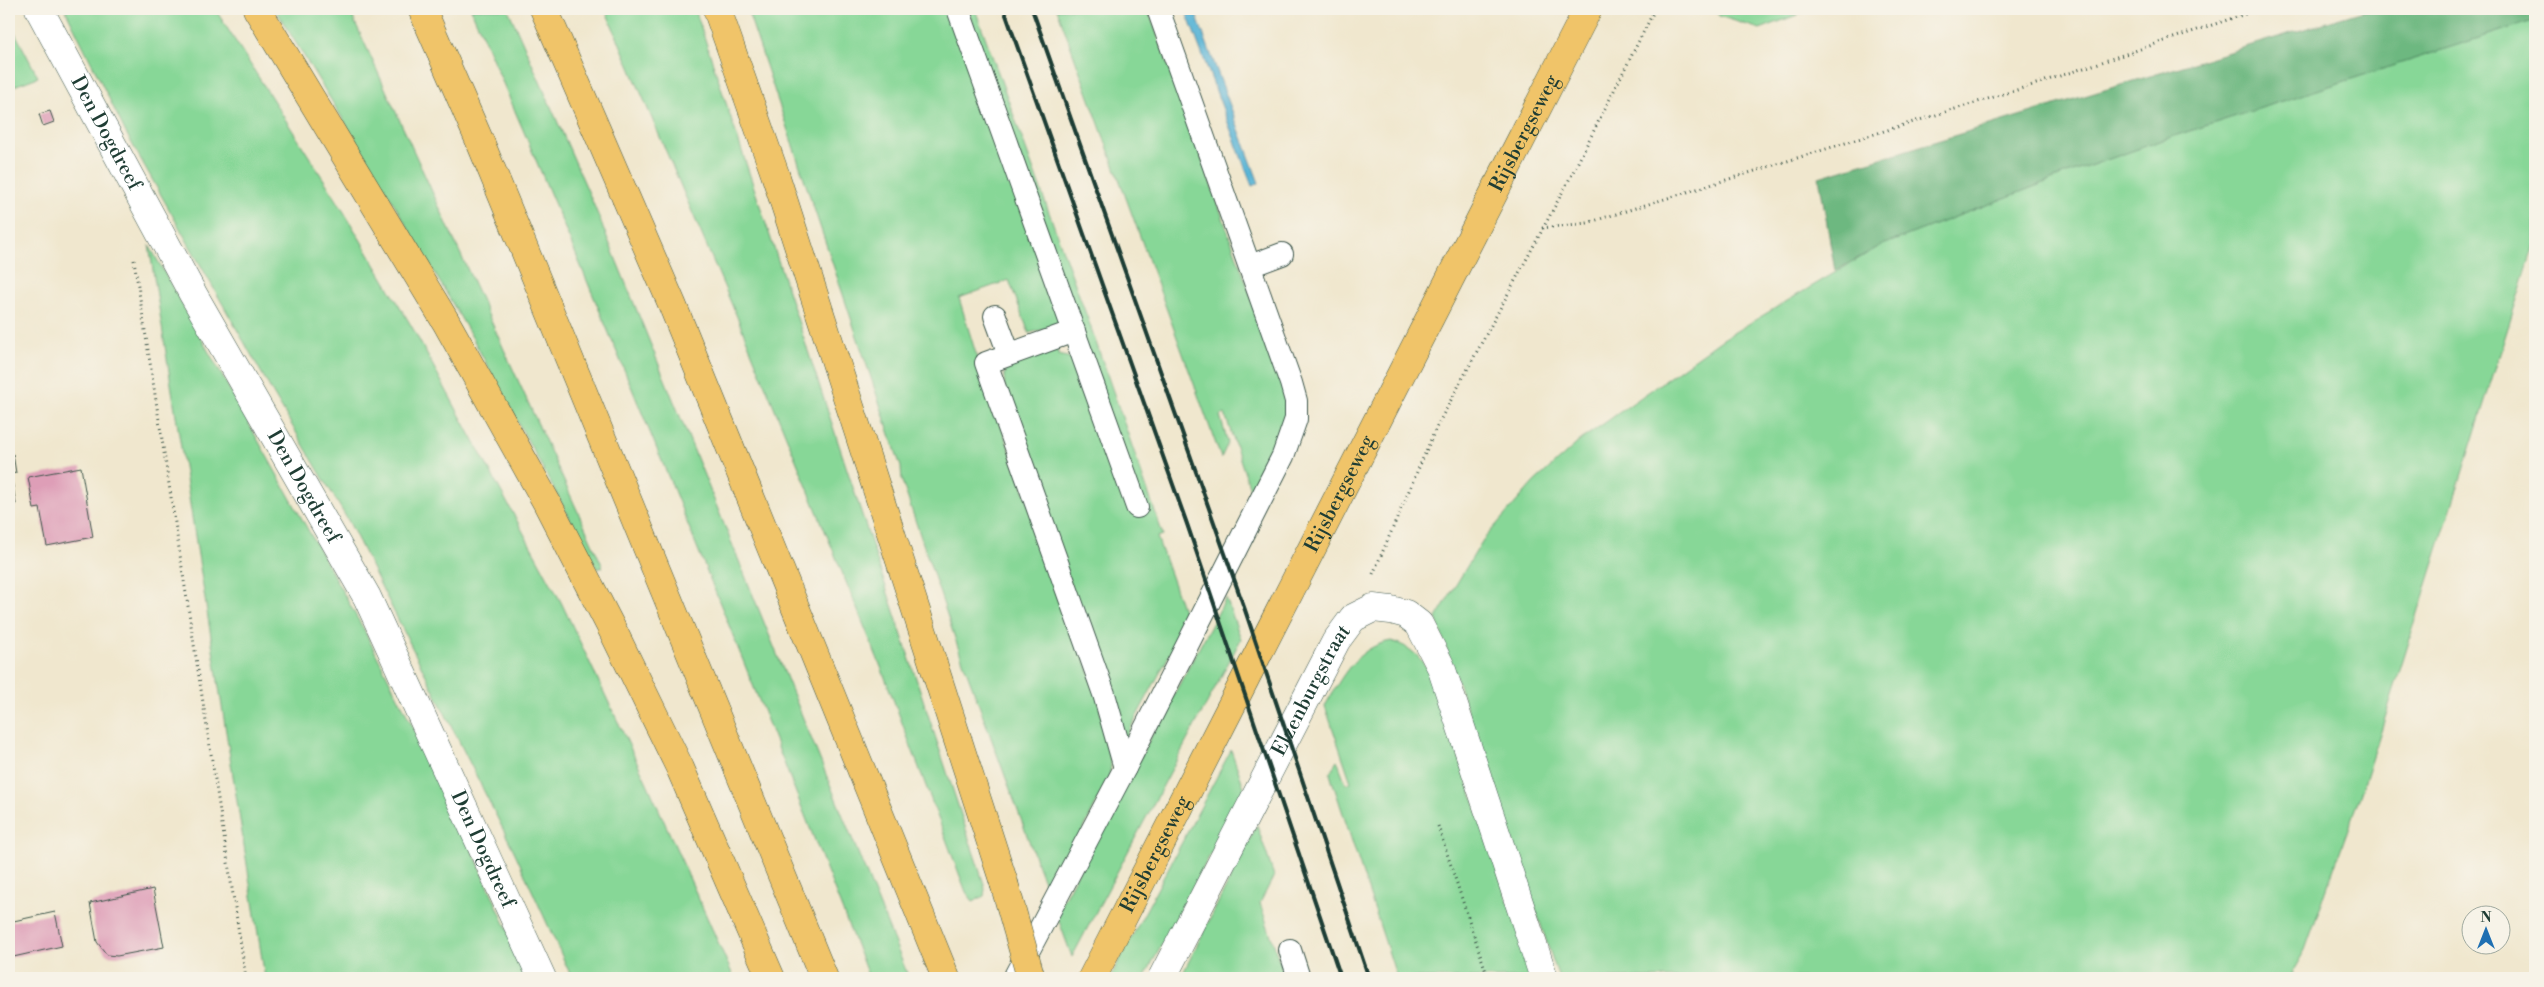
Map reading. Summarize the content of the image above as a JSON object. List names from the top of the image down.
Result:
{
  "streets": {
    "main road": ["Rijsbergseweg"],
    "street": ["Den Dogdreef", "Elzenburgstraat"]
  },
  "north": "top"
}
